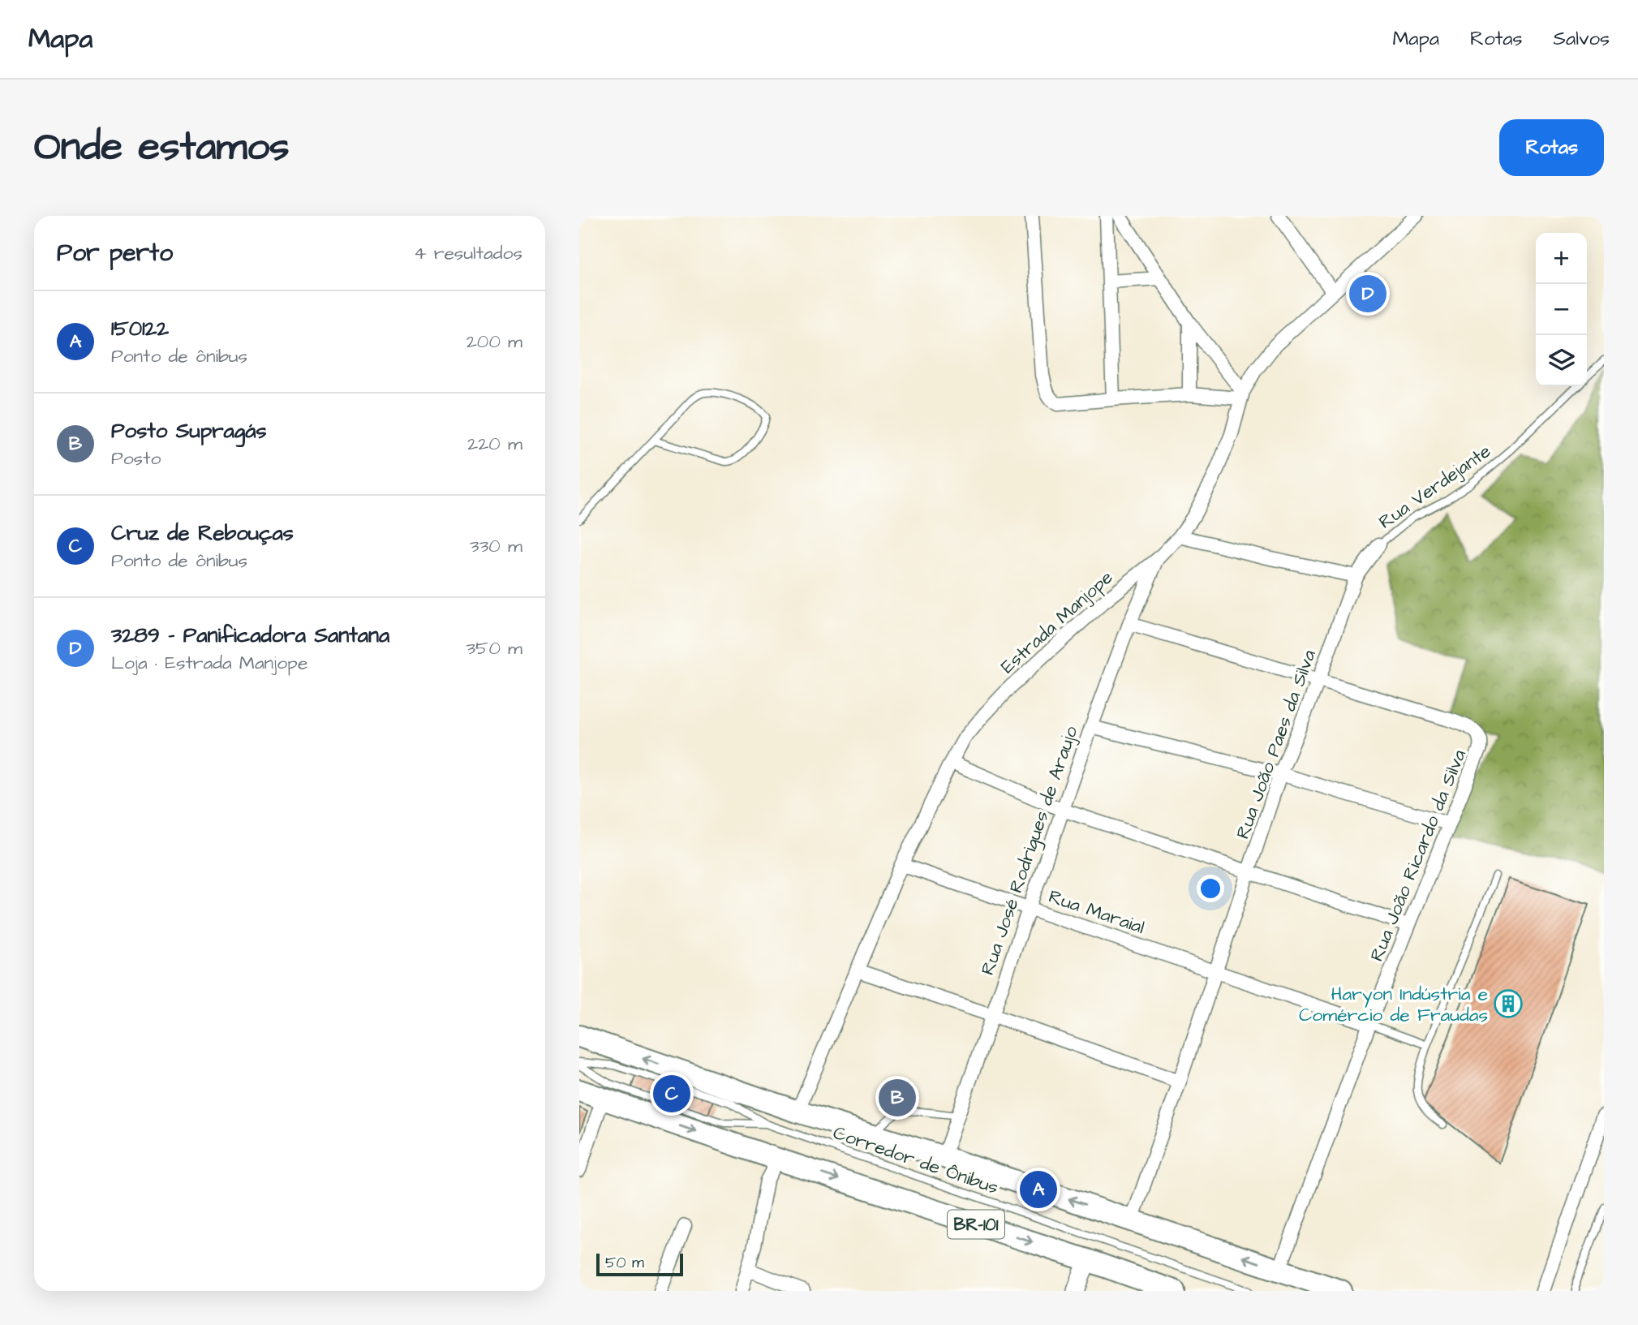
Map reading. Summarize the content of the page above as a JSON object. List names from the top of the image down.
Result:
{
  "streets": {
    "highway": ["BR-101"],
    "street": [
      "Estrada Manjope",
      "Rua João Paes da Silva",
      "Rua José Rodrigues de Araujo",
      "Rua João Ricardo da Silva",
      "Rua Maraial"
    ],
    "lane": ["Rua Verdejante", "Corredor de Ônibus"]
  },
  "crossings": [
    ["Rua Verdejante", "Rua João Paes da Silva"],
    ["Estrada Manjope", "Rua José Rodrigues de Araujo"],
    ["Estrada Manjope", "Rua Maraial"],
    ["Rua João Paes da Silva", "Rua João Ricardo da Silva"],
    ["Rua João Paes da Silva", "Rua Maraial"],
    ["Rua José Rodrigues de Araujo", "Rua João Ricardo da Silva"],
    ["Rua José Rodrigues de Araujo", "Rua Maraial"],
    ["Rua João Ricardo da Silva", "Rua Maraial"]
  ],
  "places": {
    "building": ["Haryon Indústria e Comércio de Fraudas"]
  },
  "scale_bar": "50 m",
  "page": {
    "header": "Mapa",
    "nav": ["Mapa", "Rotas", "Salvos"],
    "buttons": "Rotas",
    "title": "Onde estamos",
    "heading": ["Por perto", "4 resultados"],
    "map_buttons": ["+", "−"],
    "pins": [
      "D",
      "C",
      "B",
      "A"
    ],
    "list": [
      {
        "mark": "A",
        "name": "150122",
        "note": "Ponto de ônibus",
        "value": "200 m"
      },
      {
        "mark": "B",
        "name": "Posto Supragás",
        "note": "Posto",
        "value": "220 m"
      },
      {
        "mark": "C",
        "name": "Cruz de Rebouças",
        "note": "Ponto de ônibus",
        "value": "330 m"
      },
      {
        "mark": "D",
        "name": "3289 - Panificadora Santana",
        "note": "Loja · Estrada Manjope",
        "value": "350 m"
      }
    ],
    "scale": "50 m"
  }
}
